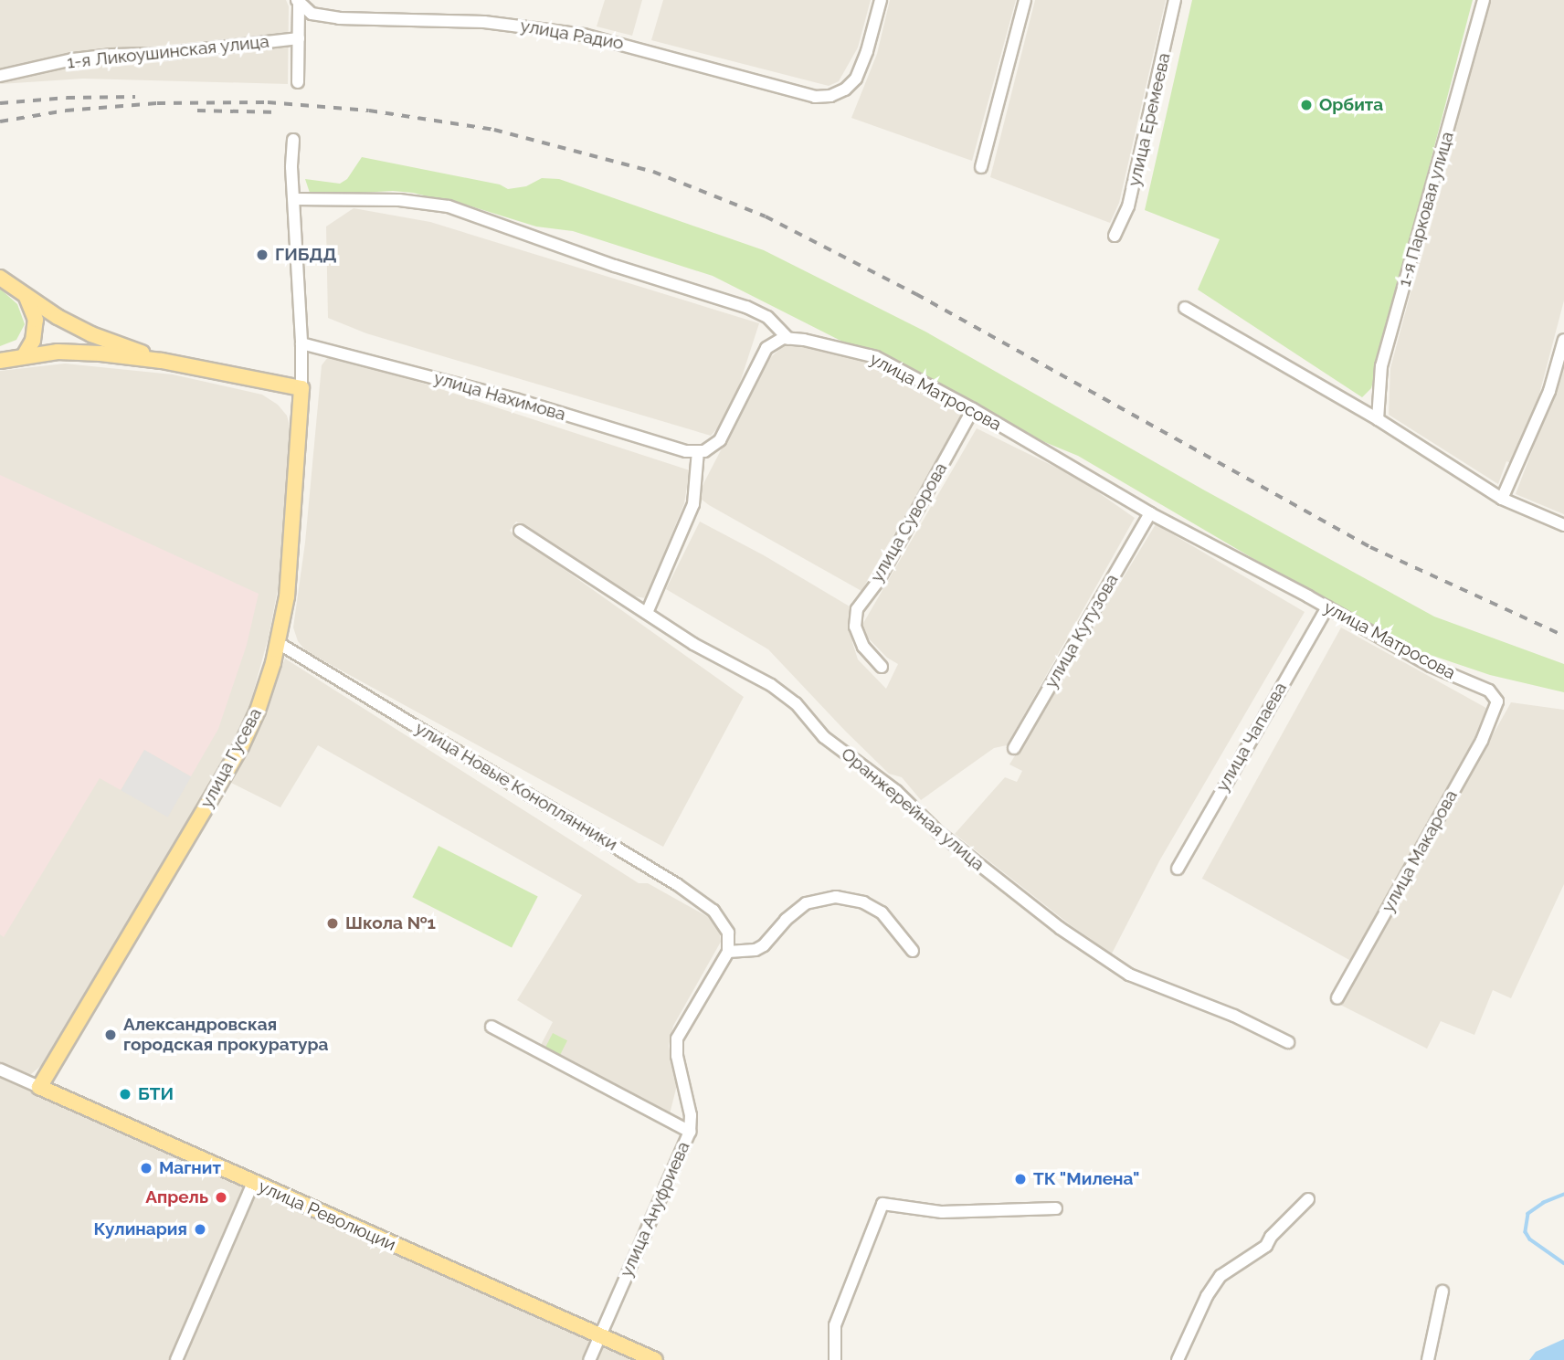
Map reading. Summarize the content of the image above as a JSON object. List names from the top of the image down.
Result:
{
  "streets": {
    "main road": ["улица Гусева", "улица Революции"],
    "street": [
      "улица Радио",
      "1-я Ликоушинская улица",
      "улица Еремеева",
      "1-я Парковая улица",
      "улица Матросова",
      "улица Нахимова",
      "улица Суворова",
      "улица Кутузова",
      "улица Чапаева",
      "улица Новые Коноплянники",
      "Оранжерейная улица",
      "улица Макарова",
      "улица Ануфриева"
    ]
  },
  "crossings": [
    ["улица Матросова", "улица Суворова"],
    ["улица Матросова", "улица Кутузова"],
    ["улица Матросова", "улица Чапаева"],
    ["улица Матросова", "улица Макарова"],
    ["улица Гусева", "улица Новые Коноплянники"],
    ["улица Гусева", "улица Революции"],
    ["улица Новые Коноплянники", "улица Ануфриева"],
    ["улица Ануфриева", "улица Революции"]
  ],
  "places": [
    "Орбита",
    "ГИБДД",
    "Школа №1",
    "Александровская городская прокуратура",
    "БТИ",
    "Магнит",
    "ТК \"Милена\"",
    "Апрель",
    "Кулинария"
  ]
}
